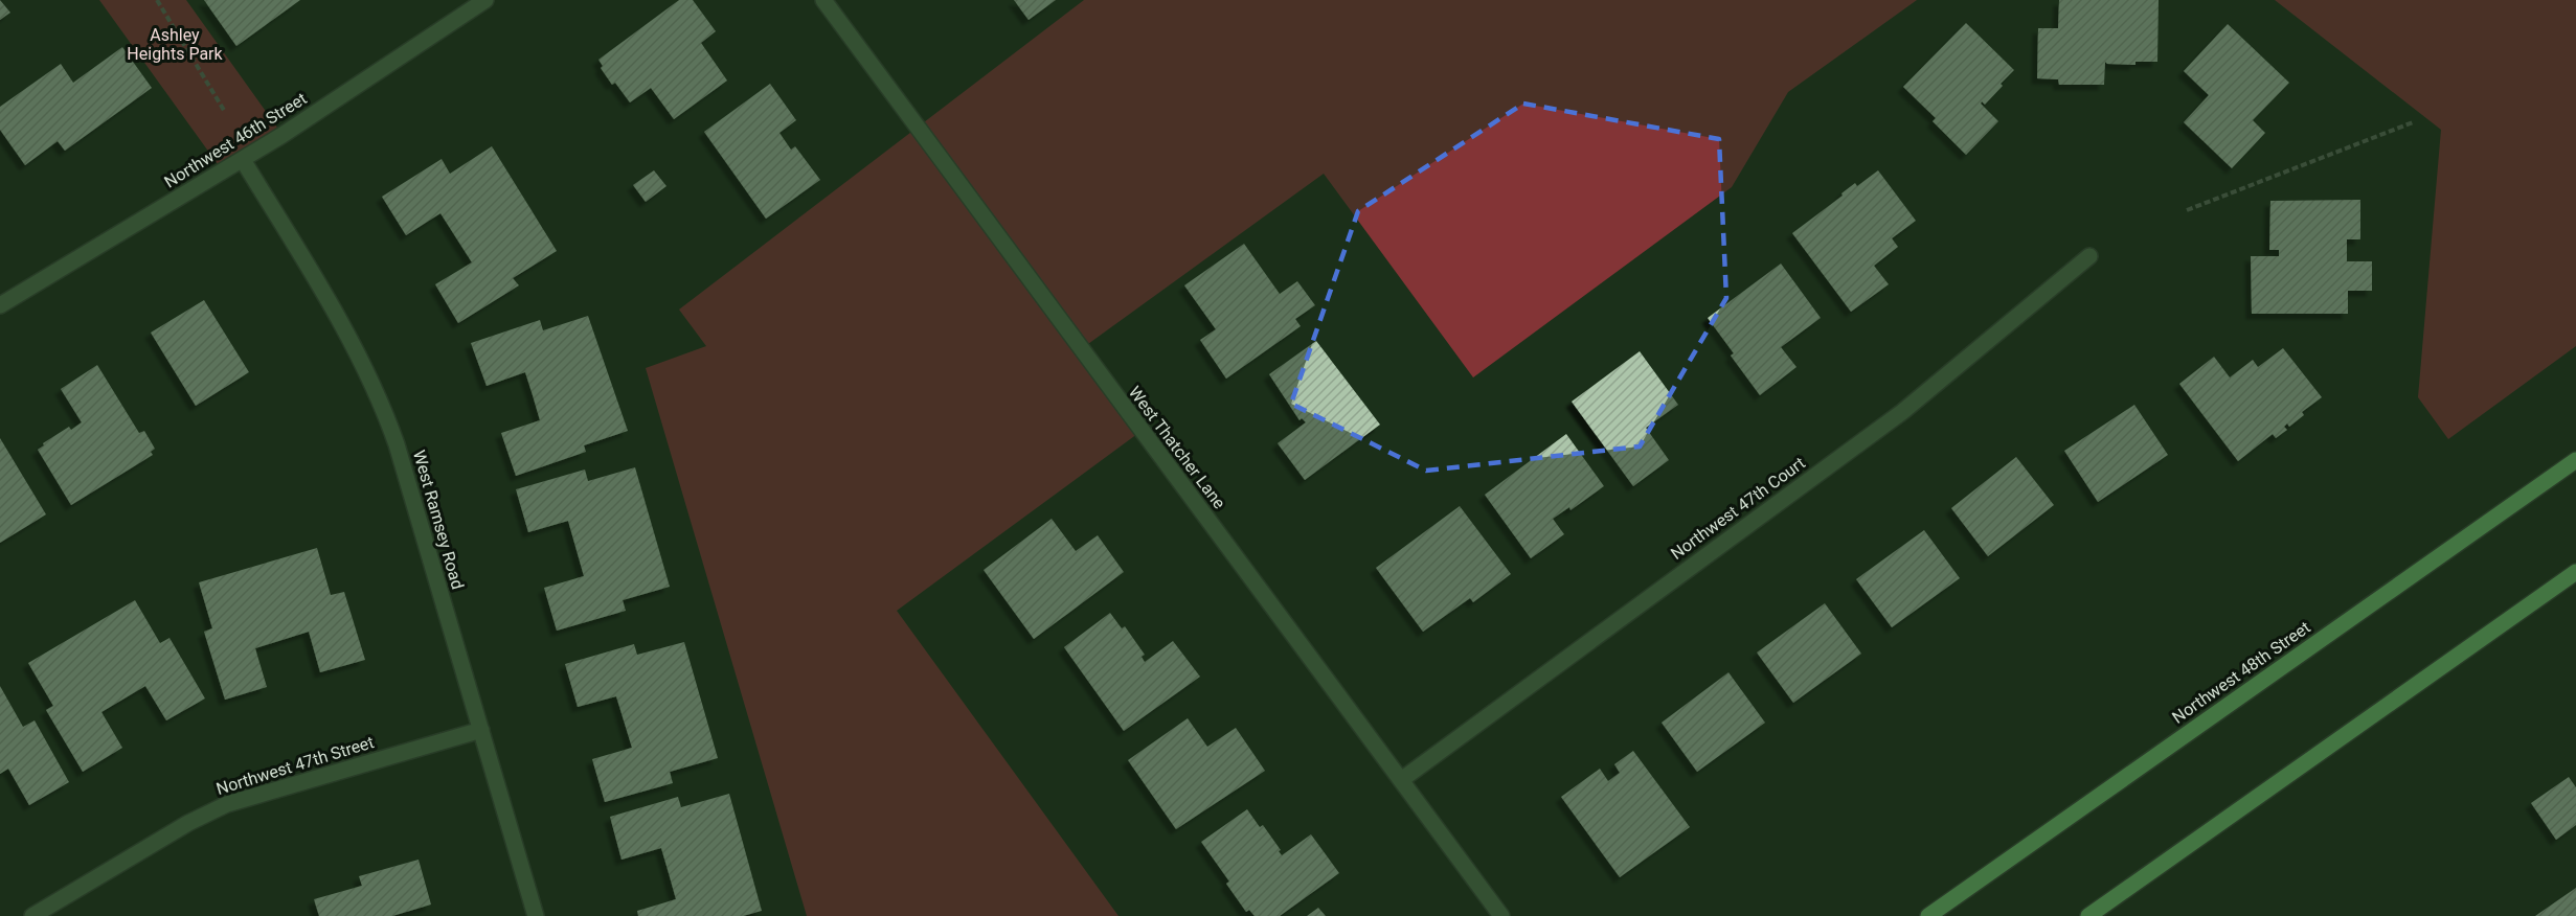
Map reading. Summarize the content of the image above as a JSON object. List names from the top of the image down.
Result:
{
  "streets": {
    "main road": ["Northwest 48th Street"],
    "street": [
      "Northwest 46th Street",
      "West Thatcher Lane",
      "Northwest 47th Court",
      "West Ramsey Road",
      "Northwest 47th Street"
    ]
  },
  "crossings": [
    ["Northwest 46th Street", "West Ramsey Road"],
    ["West Thatcher Lane", "Northwest 47th Court"],
    ["West Ramsey Road", "Northwest 47th Street"]
  ],
  "parks": ["Ashley Heights Park"]
}
